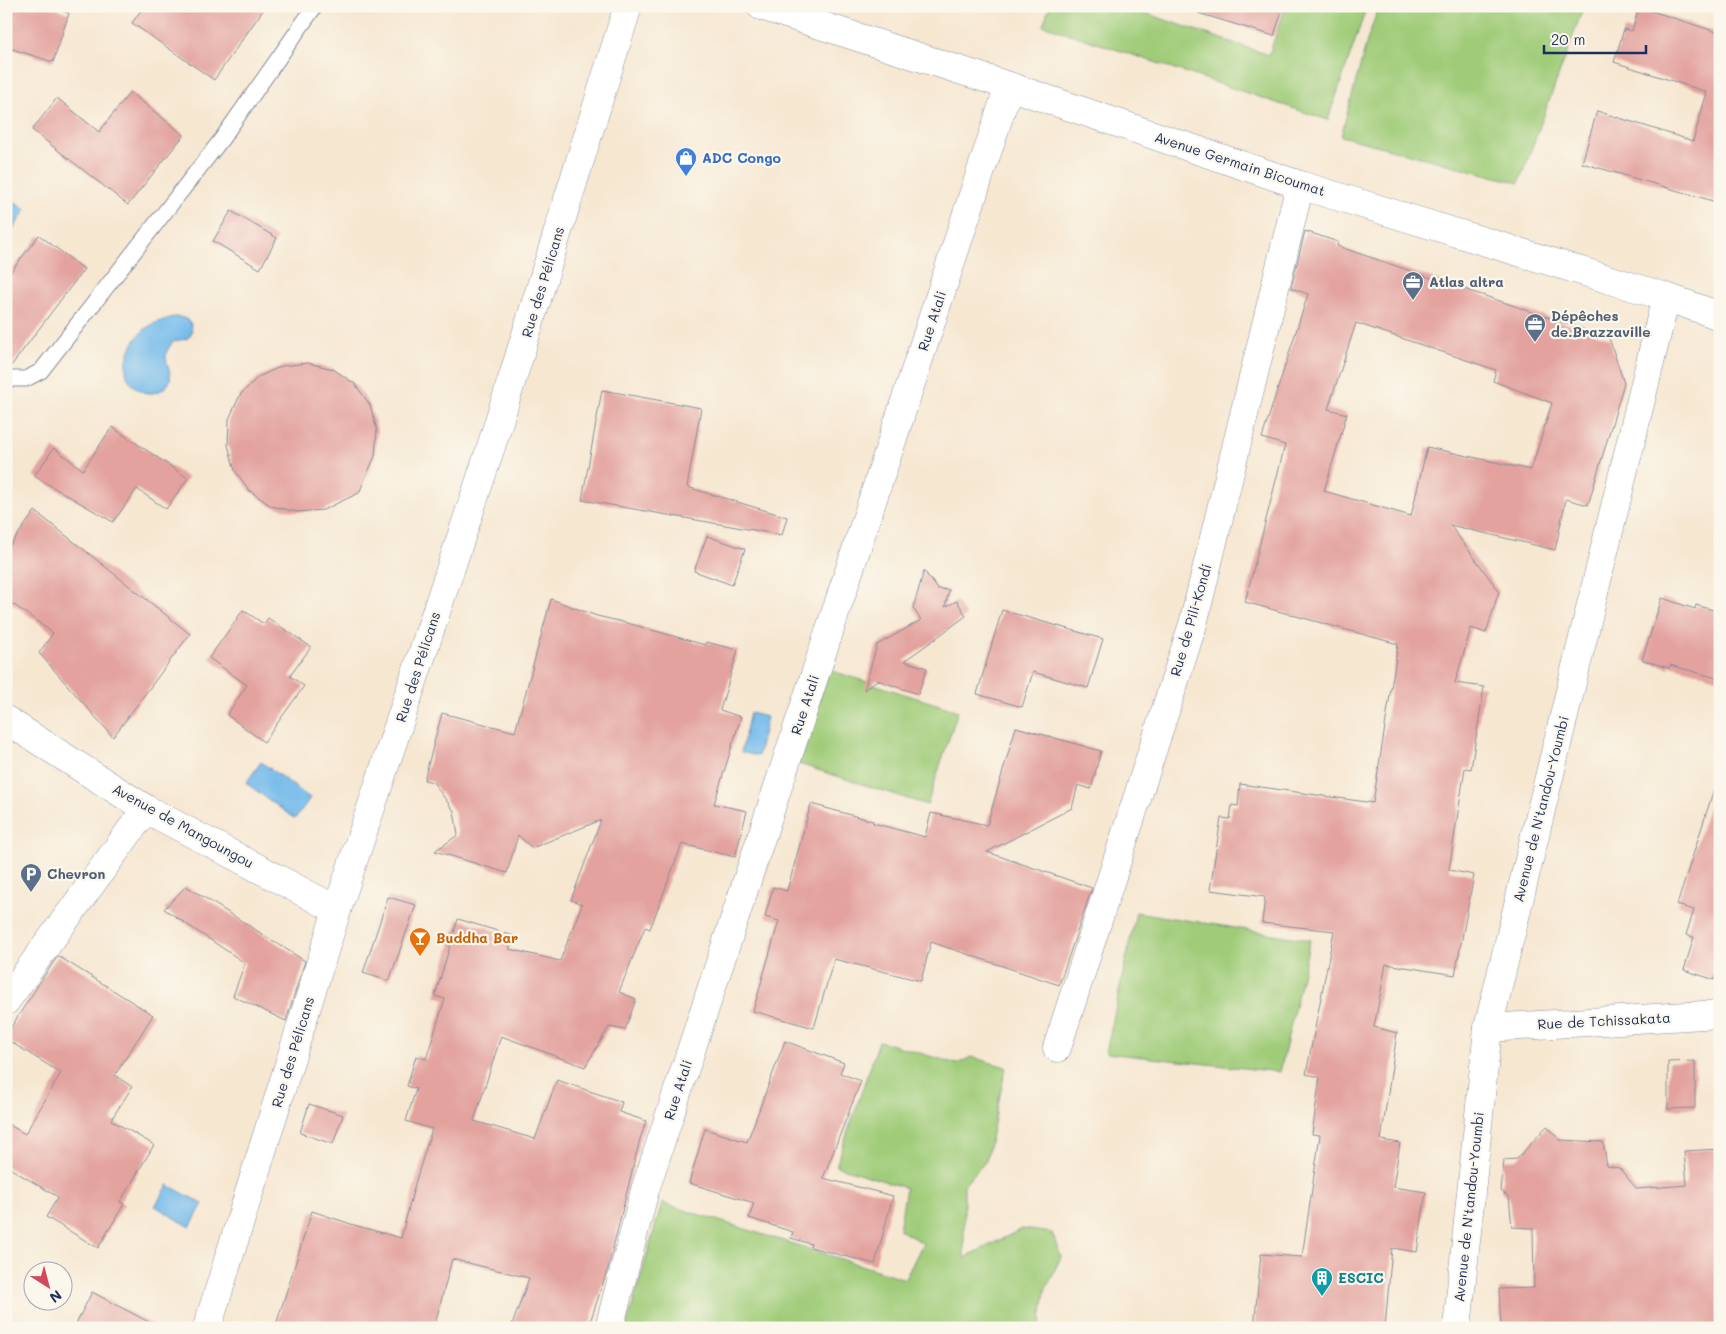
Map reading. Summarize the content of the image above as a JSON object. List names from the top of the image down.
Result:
{
  "streets": {
    "street": [
      "Avenue Germain Bicoumat",
      "Rue des Pélicans",
      "Rue Atali",
      "Rue de Pili-Kondi",
      "Avenue de N'tandou-Youmbi",
      "Avenue de Mangoungou",
      "Rue de Tchissakata"
    ]
  },
  "crossings": [
    ["Avenue Germain Bicoumat", "Rue Atali"],
    ["Avenue Germain Bicoumat", "Rue de Pili-Kondi"],
    ["Avenue Germain Bicoumat", "Avenue de N'tandou-Youmbi"],
    ["Rue des Pélicans", "Avenue de Mangoungou"],
    ["Avenue de N'tandou-Youmbi", "Rue de Tchissakata"]
  ],
  "places": {
    "shop": ["ADC Congo"],
    "office": ["Atlas altra", "Dépêches de.Brazzaville"],
    "parking": ["Chevron"],
    "bar": ["Buddha Bar"],
    "building": ["ESCIC"]
  },
  "scale_bar": "20 m",
  "north": "bottom right"
}
